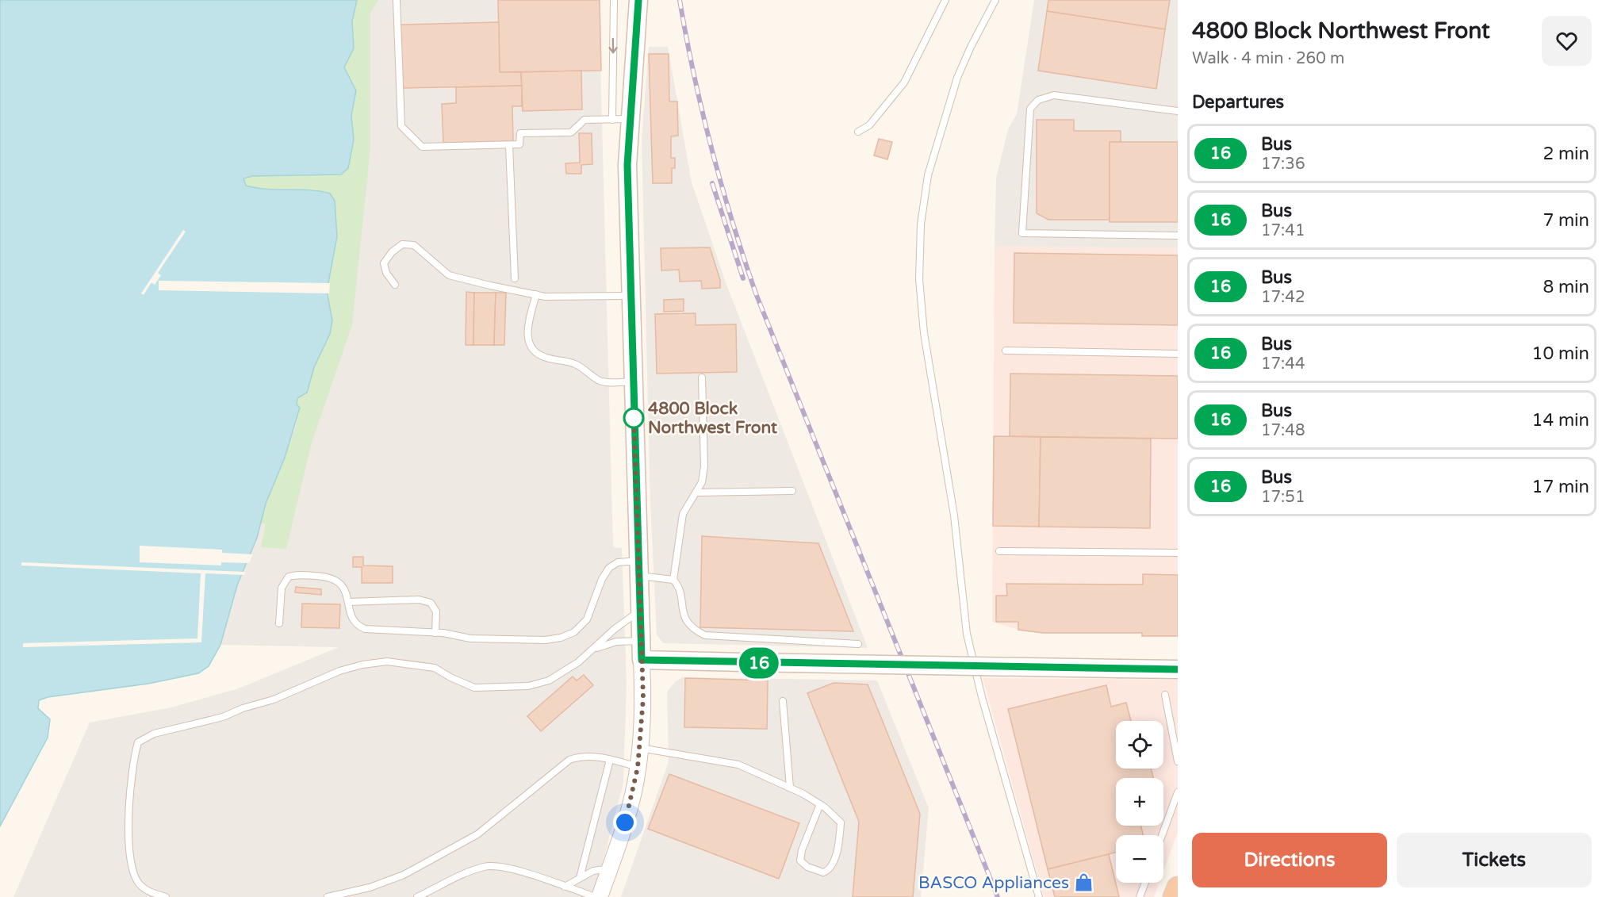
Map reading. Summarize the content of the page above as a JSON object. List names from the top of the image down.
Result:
{
  "places": {
    "other": ["4800 Block Northwest Front"],
    "shop": ["BASCO Appliances"]
  },
  "lines": ["bus line 16"],
  "page": {
    "on_map": "16",
    "heading": [
      ["4800 Block Northwest Front", "Walk · 4 min · 260 m"],
      "Departures"
    ],
    "list": [
      {
        "mark": "16",
        "name": "Bus",
        "note": "17:36",
        "value": "2 min"
      },
      {
        "mark": "16",
        "name": "Bus",
        "note": "17:41",
        "value": "7 min"
      },
      {
        "mark": "16",
        "name": "Bus",
        "note": "17:42",
        "value": "8 min"
      },
      {
        "mark": "16",
        "name": "Bus",
        "note": "17:44",
        "value": "10 min"
      },
      {
        "mark": "16",
        "name": "Bus",
        "note": "17:48",
        "value": "14 min"
      },
      {
        "mark": "16",
        "name": "Bus",
        "note": "17:51",
        "value": "17 min"
      }
    ],
    "map_buttons": ["+", "−"],
    "buttons": ["Directions", "Tickets"]
  }
}
